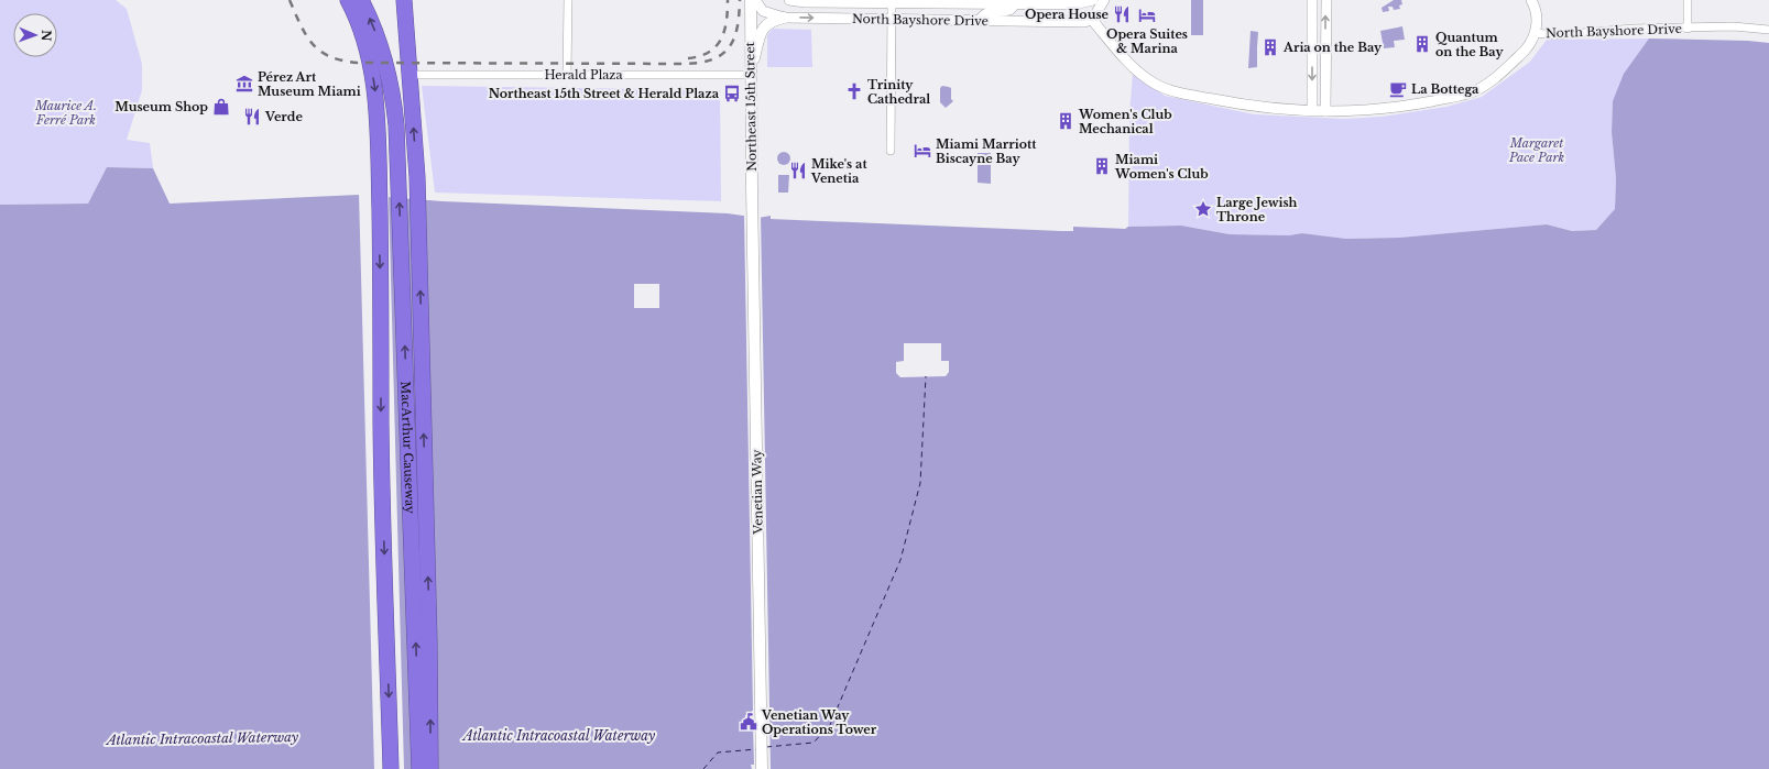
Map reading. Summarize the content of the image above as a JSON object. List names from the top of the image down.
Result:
{
  "streets": {
    "highway": ["MacArthur Causeway"],
    "main road": ["Northeast 15th Street", "Venetian Way"],
    "street": ["North Bayshore Drive", "Herald Plaza"]
  },
  "crossings": [
    ["Herald Plaza", "Northeast 15th Street"],
    ["Northeast 15th Street", "Venetian Way"]
  ],
  "water": ["Atlantic Intracoastal Waterway"],
  "parks": ["Maurice A. Ferré Park", "Margaret Pace Park"],
  "places": {
    "restaurant": ["Opera House", "Verde", "Mike's at Venetia"],
    "hotel": ["Opera Suites & Marina", "Miami Marriott Biscayne Bay"],
    "building": [
      "Quantum on the Bay",
      "Aria on the Bay",
      "Women's Club Mechanical",
      "Miami Women's Club"
    ],
    "museum": ["Pérez Art Museum Miami"],
    "cafe": ["La Bottega"],
    "church": ["Trinity Cathedral"],
    "bus stop": ["Northeast 15th Street & Herald Plaza"],
    "shop": ["Museum Shop"],
    "place": ["Large Jewish Throne"],
    "public building": ["Venetian Way Operations Tower"]
  },
  "north": "right"
}
